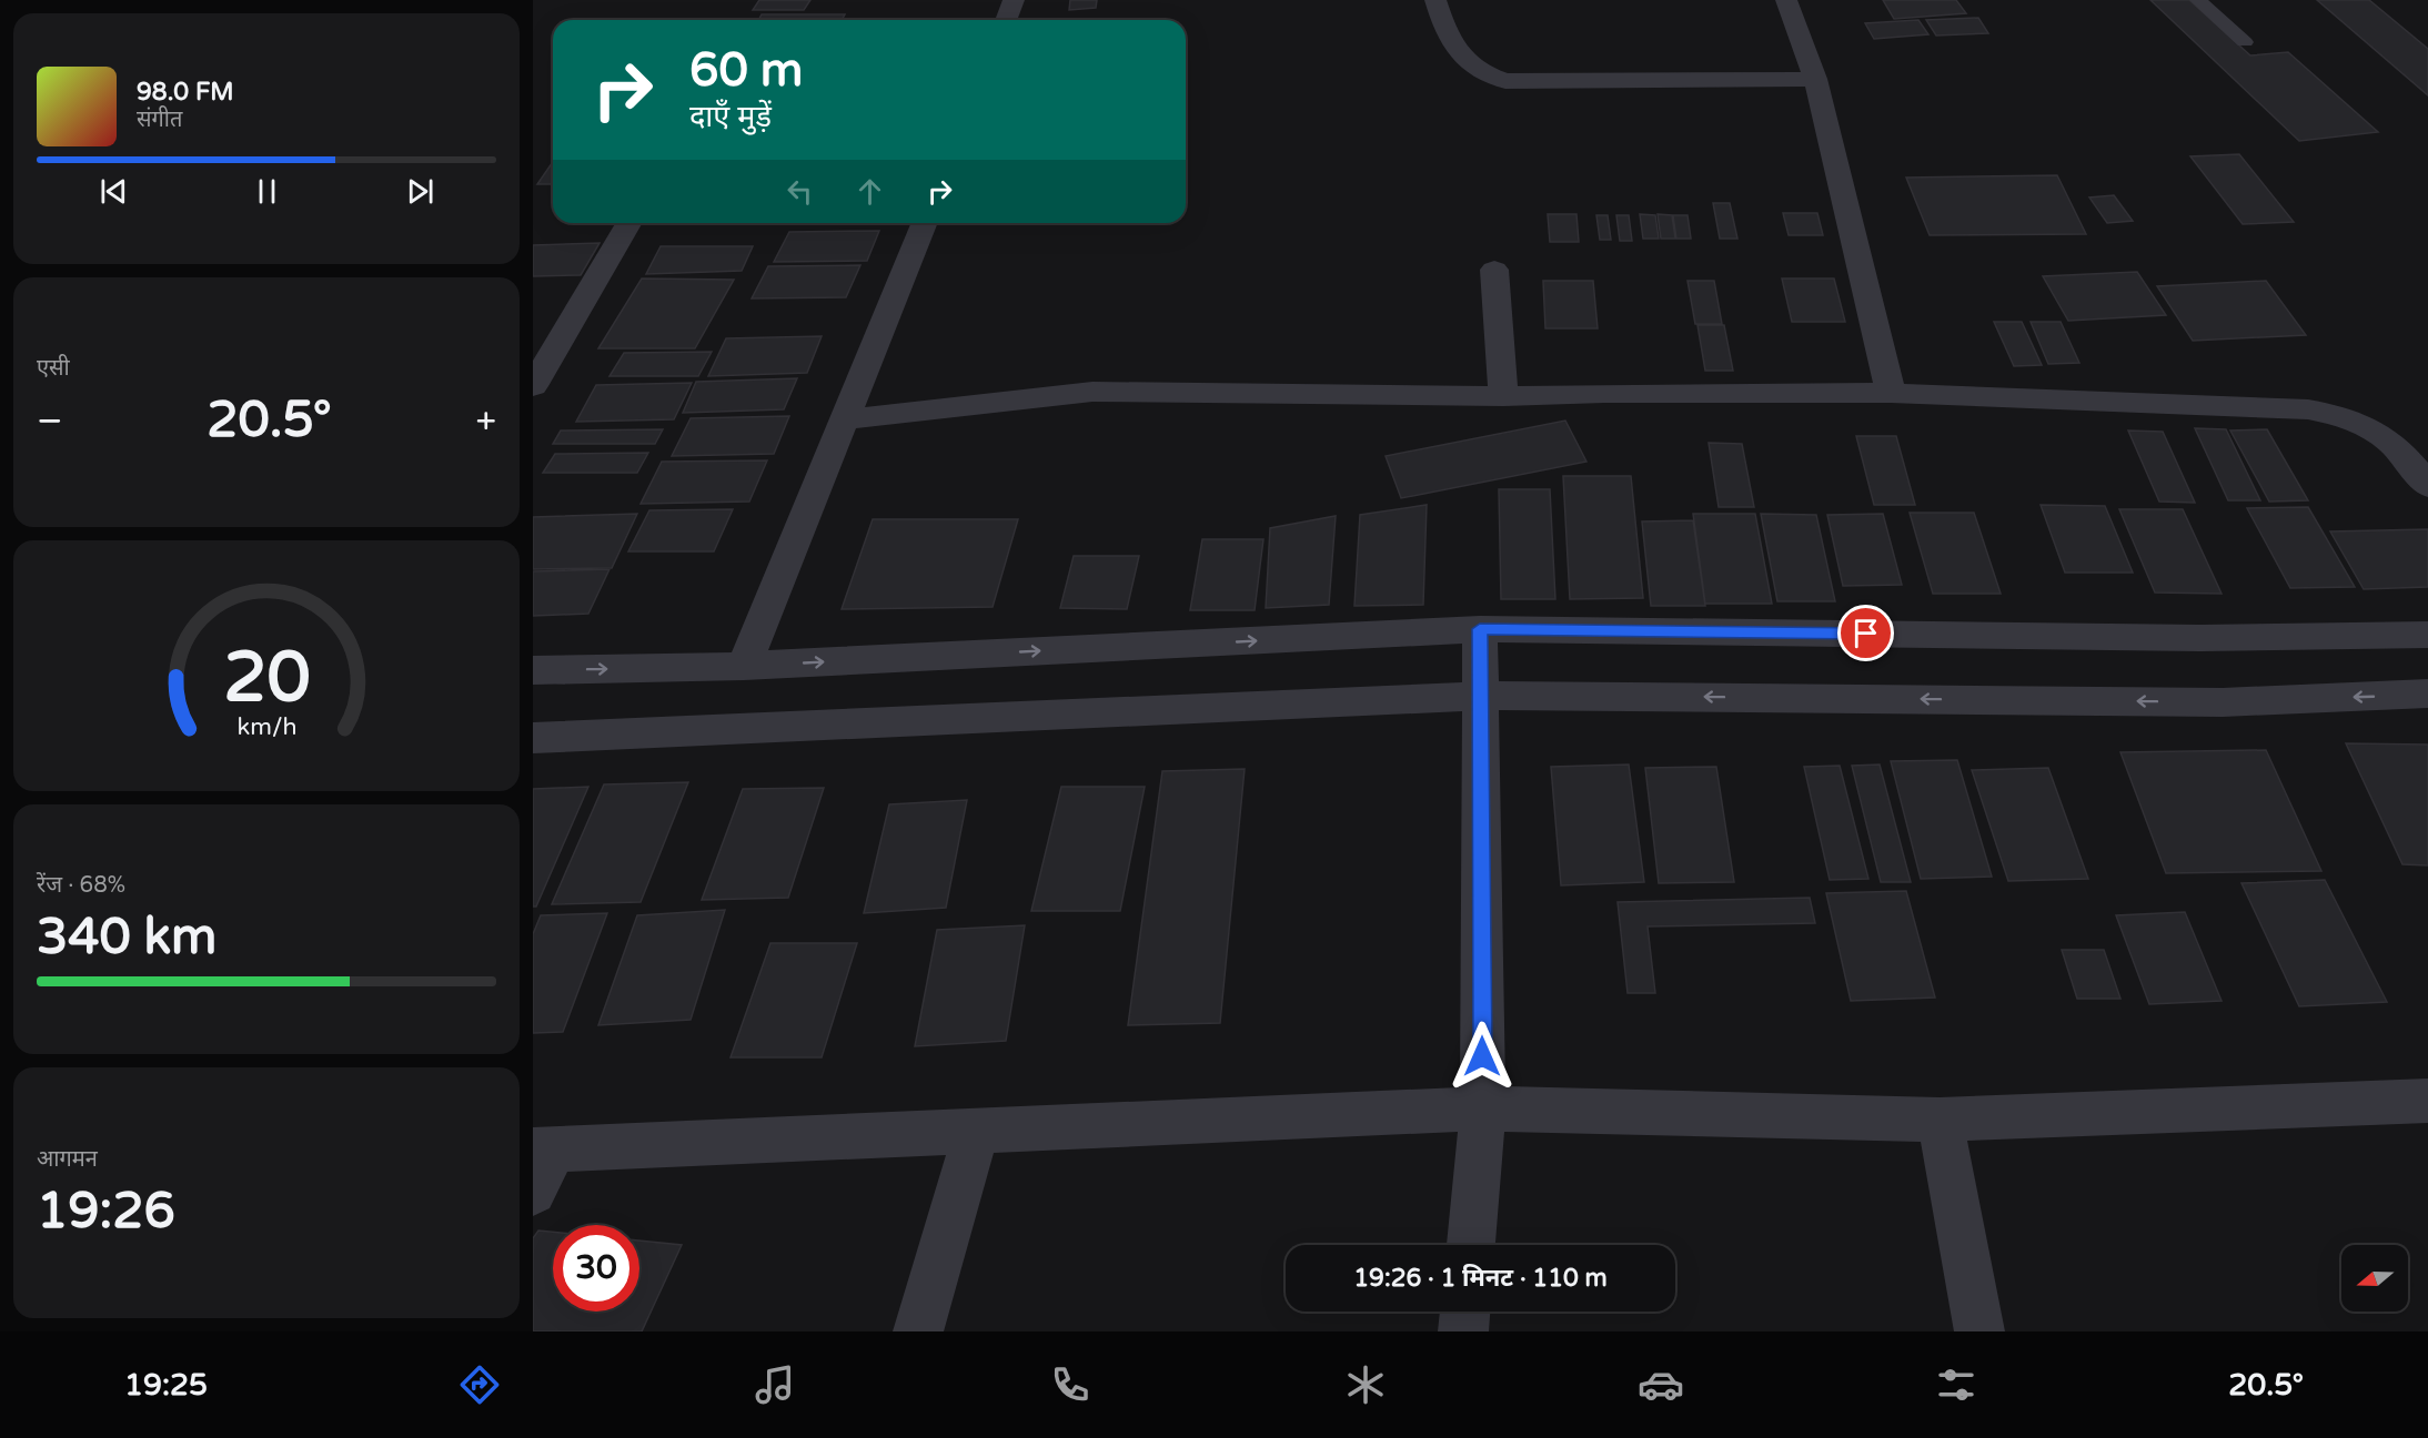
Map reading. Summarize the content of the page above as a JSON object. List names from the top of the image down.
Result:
{
  "north": "left",
  "page": {
    "turn": ["60 m", "दाएँ मुड़ें"],
    "song": ["98.0 FM", "संगीत"],
    "tile": [
      "एसी",
      ["रेंज · 68%", "340 km"],
      ["आगमन", "19:26"]
    ],
    "heat": ["−", "20.5°", "+"],
    "limit": "30",
    "trip": "19:26 · 1 मिनट · 110 m",
    "tabs": ["19:25", "20.5°"],
    "gauge": ["20", "km/h"]
  }
}
